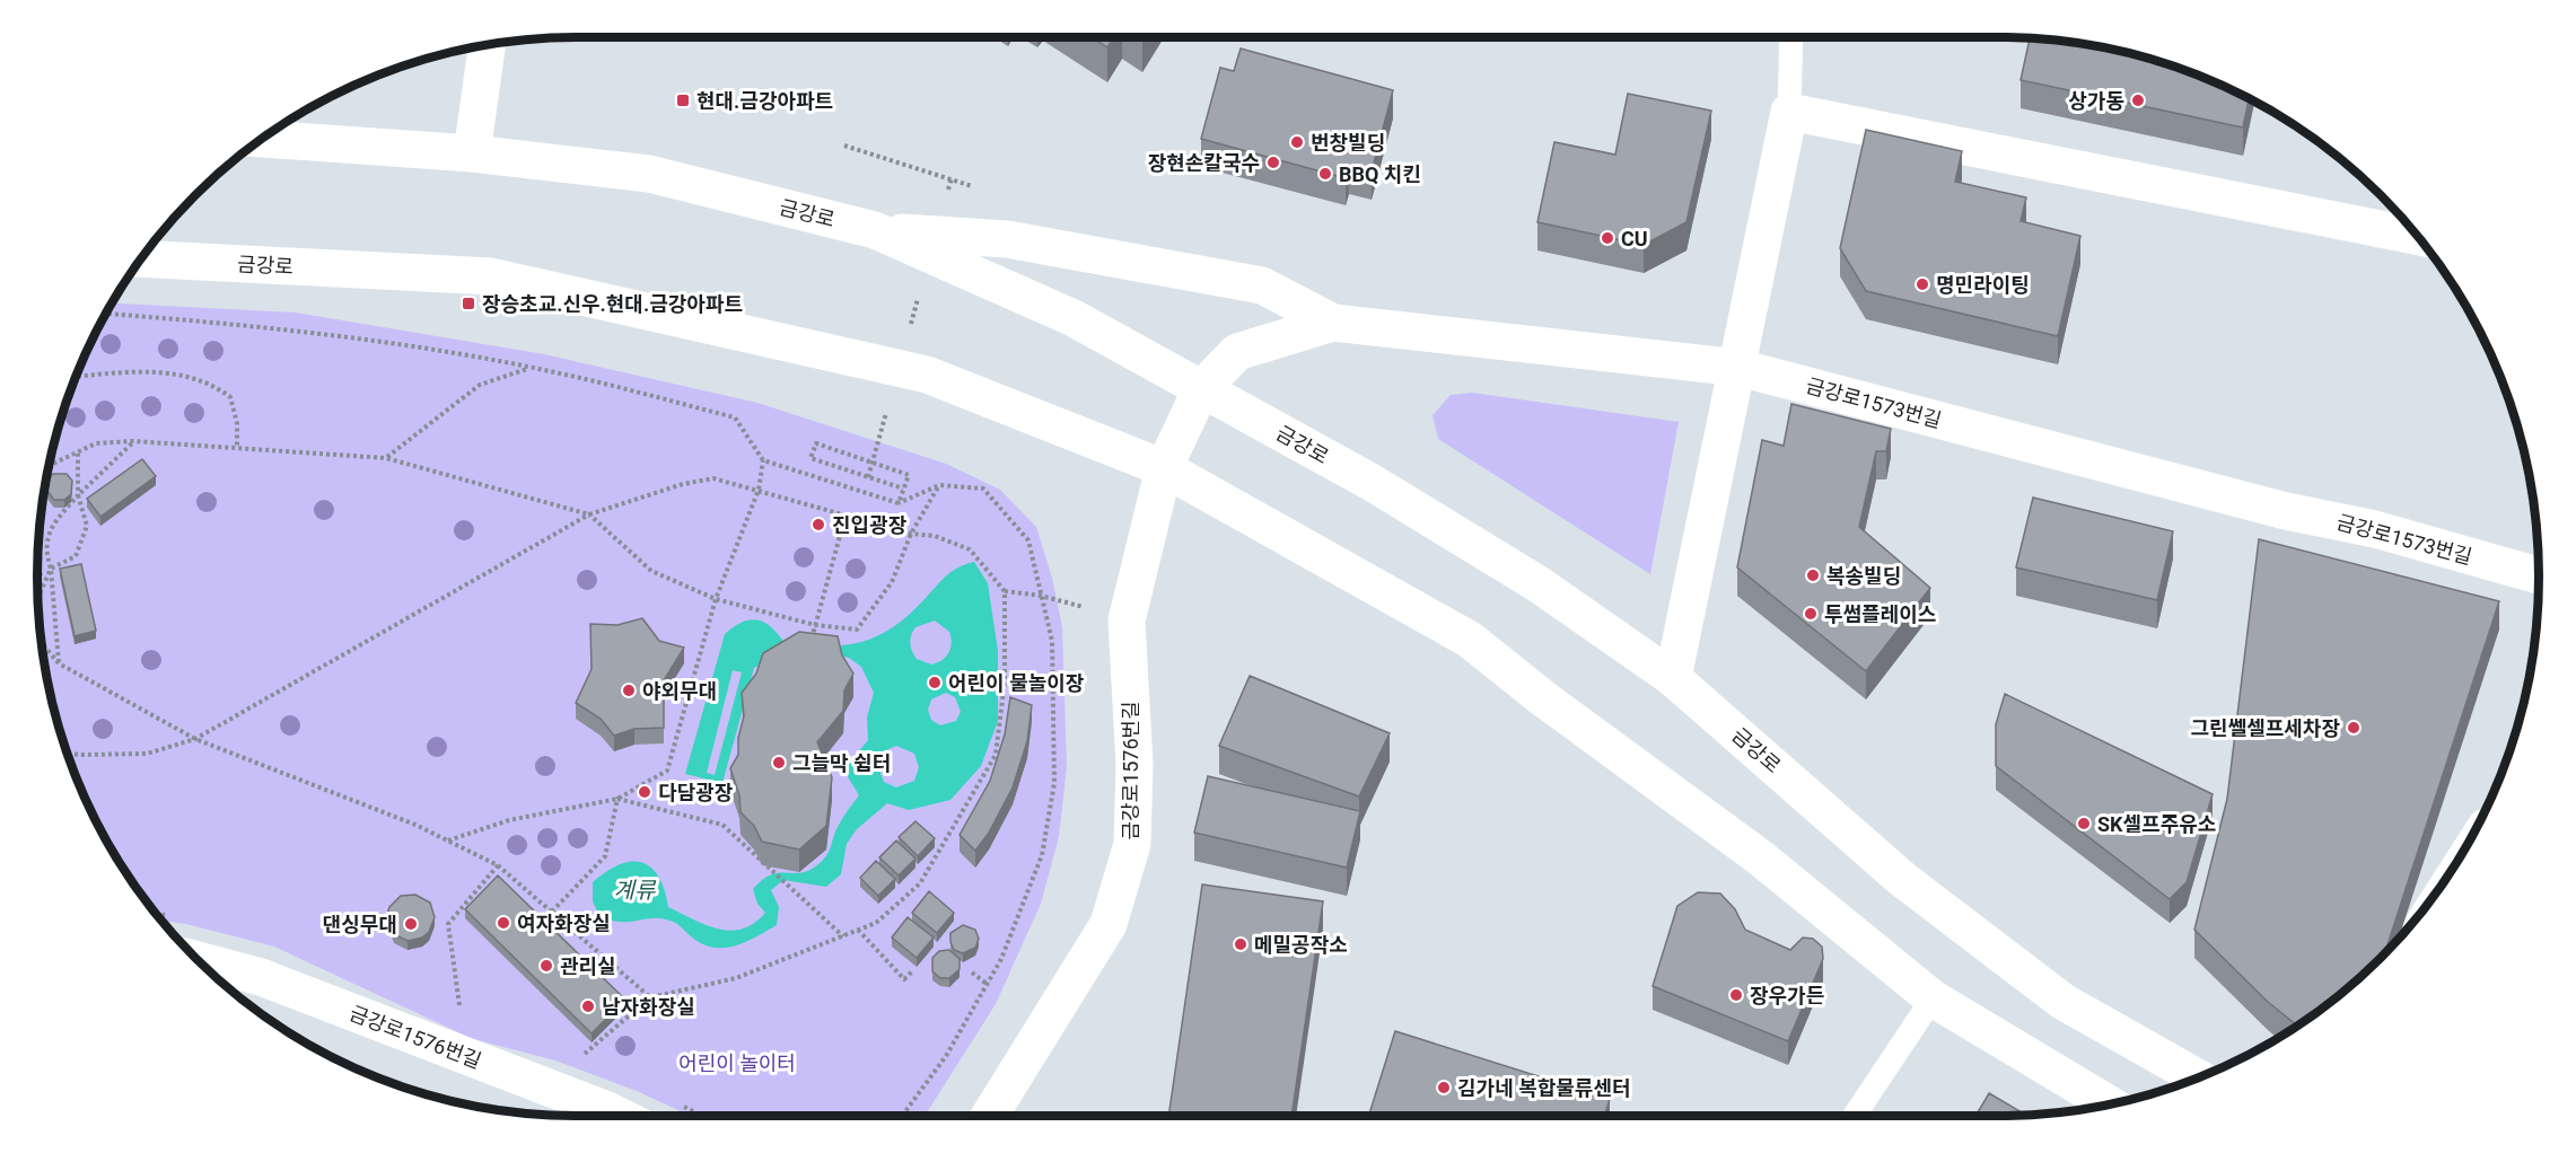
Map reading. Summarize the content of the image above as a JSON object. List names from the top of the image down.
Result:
{
  "streets": {
    "main road": ["금강로", "금강로1573번길", "금강로1576번길"]
  },
  "crossings": [
    ["금강로", "금강로1573번길"],
    ["금강로", "금강로1576번길"],
    ["금강로1573번길", "금강로1576번길"]
  ],
  "water": ["계류"],
  "parks": ["어린이 놀이터"],
  "places": {
    "transit": ["현대.금강아파트", "장승초교.신우.현대.금강아파트"],
    "other": [
      "상가동",
      "번창빌딩",
      "장현손칼국수",
      "BBQ 치킨",
      "CU",
      "명민라이팅",
      "진입광장",
      "복송빌딩",
      "투썸플레이스",
      "어린이 물놀이장",
      "야외무대",
      "그린쎌셀프세차장",
      "그늘막 쉼터",
      "다담광장",
      "SK셀프주유소",
      "여자화장실",
      "댄싱무대",
      "메밀공작소",
      "관리실",
      "장우가든",
      "남자화장실",
      "김가네 복합물류센터"
    ]
  }
}
